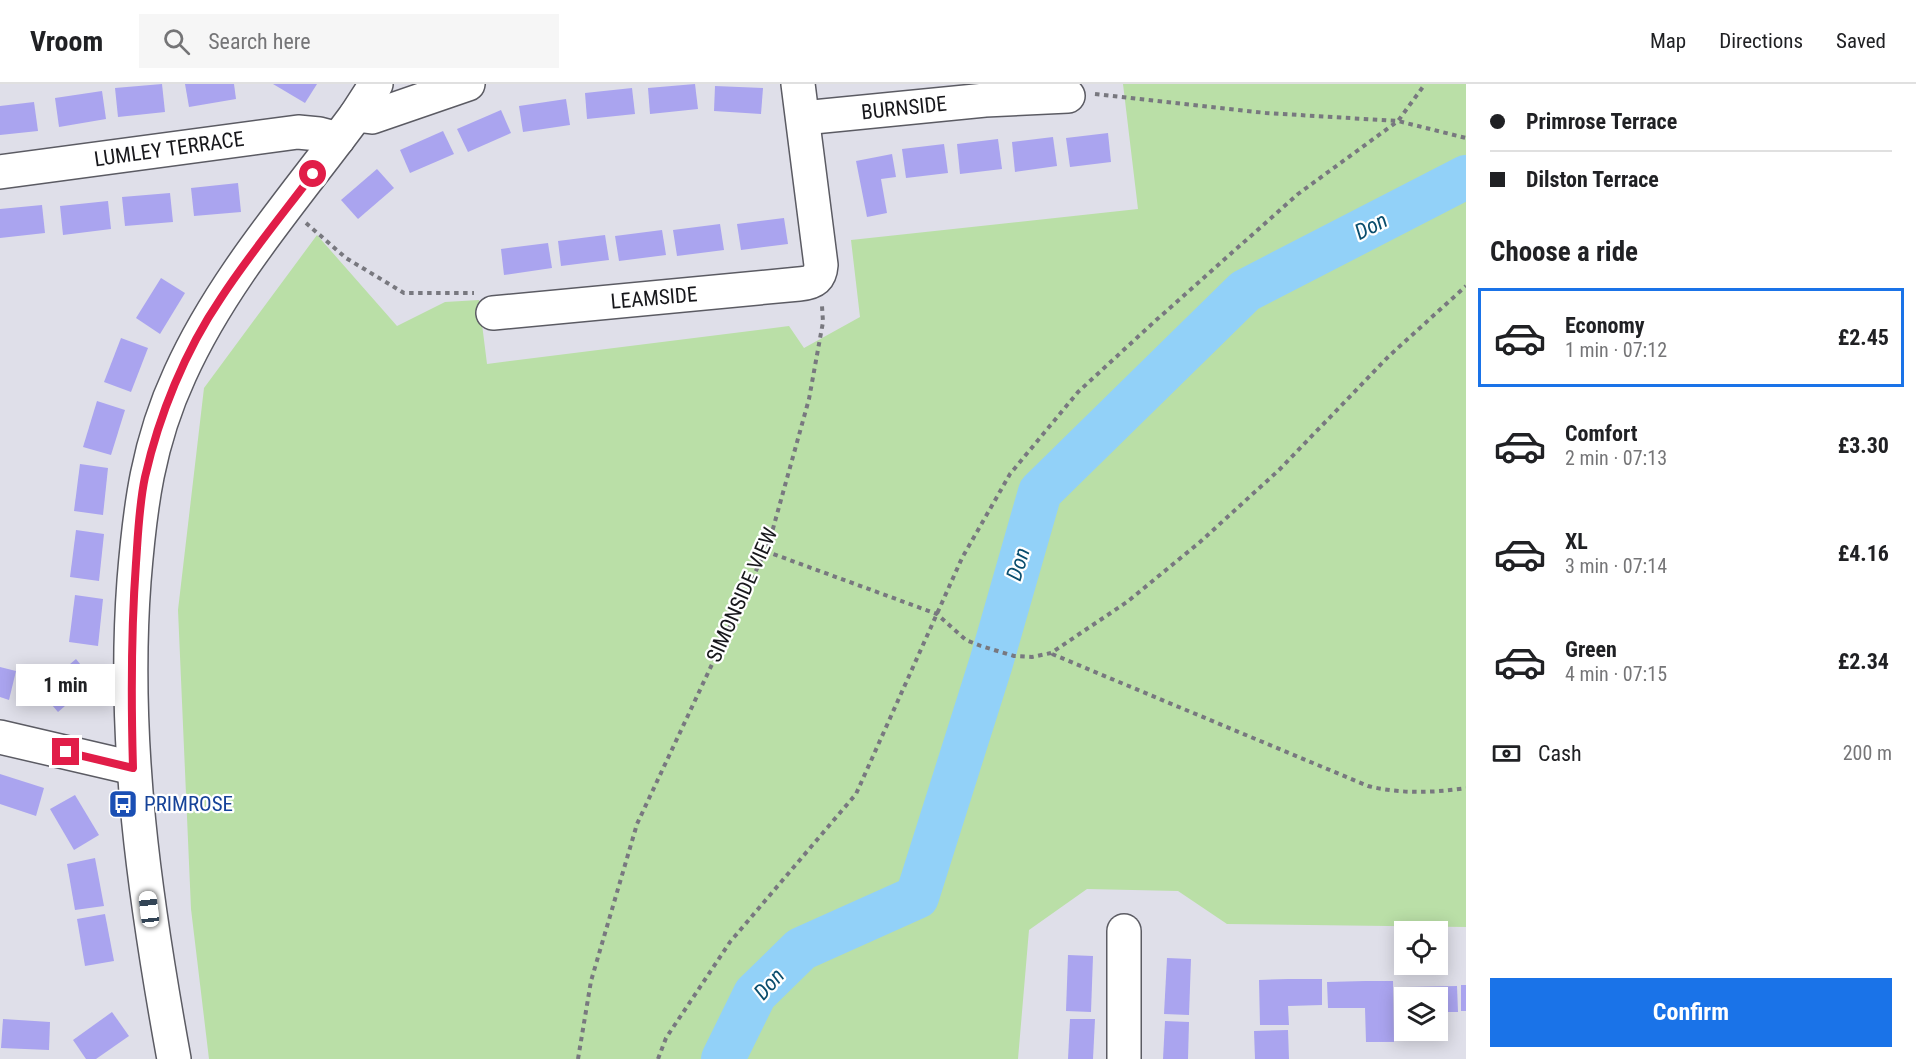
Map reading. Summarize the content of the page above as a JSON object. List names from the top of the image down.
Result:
{
  "streets": {
    "street": ["BURNSIDE", "LUMLEY TERRACE", "LEAMSIDE"],
    "path": ["SIMONSIDE VIEW"]
  },
  "crossings": [
    ["LEAMSIDE", "SIMONSIDE VIEW"]
  ],
  "water": ["Don"],
  "places": {
    "bus stop": ["PRIMROSE"]
  },
  "page": {
    "header": "Vroom",
    "search": "Search here",
    "nav": ["Map", "Directions", "Saved"],
    "banner": ["Primrose Terrace", "Dilston Terrace"],
    "heading": "Choose a ride",
    "list": [
      {
        "name": "Economy",
        "note": "1 min · 07:12",
        "value": "£2.45"
      },
      {
        "name": "Comfort",
        "note": "2 min · 07:13",
        "value": "£3.30"
      },
      {
        "name": "XL",
        "note": "3 min · 07:14",
        "value": "£4.16"
      },
      {
        "name": "Green",
        "note": "4 min · 07:15",
        "value": "£2.34"
      }
    ],
    "bubble": "1 min",
    "pay": ["Cash", "200 m"],
    "buttons": "Confirm"
  }
}
